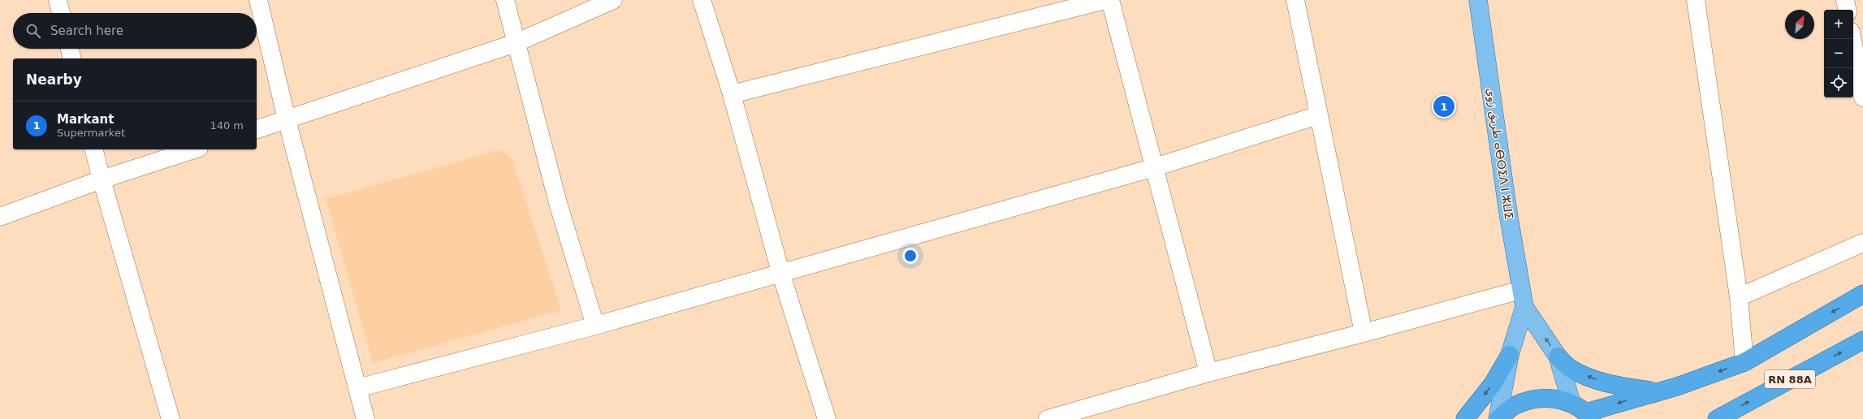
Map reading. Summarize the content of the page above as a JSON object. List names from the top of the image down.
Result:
{
  "streets": {
    "highway": ["RN 88A"],
    "main road": ["طريق زوي ⴰⴱⵔⵉⴷ ⵏ ⵣⵡⵉ"]
  },
  "north": "top right",
  "page": {
    "map_buttons": ["+", "−"],
    "search": "Search here",
    "heading": "Nearby",
    "pins": "1",
    "list": [
      {
        "mark": "1",
        "name": "Markant",
        "note": "Supermarket",
        "value": "140 m"
      }
    ]
  }
}
